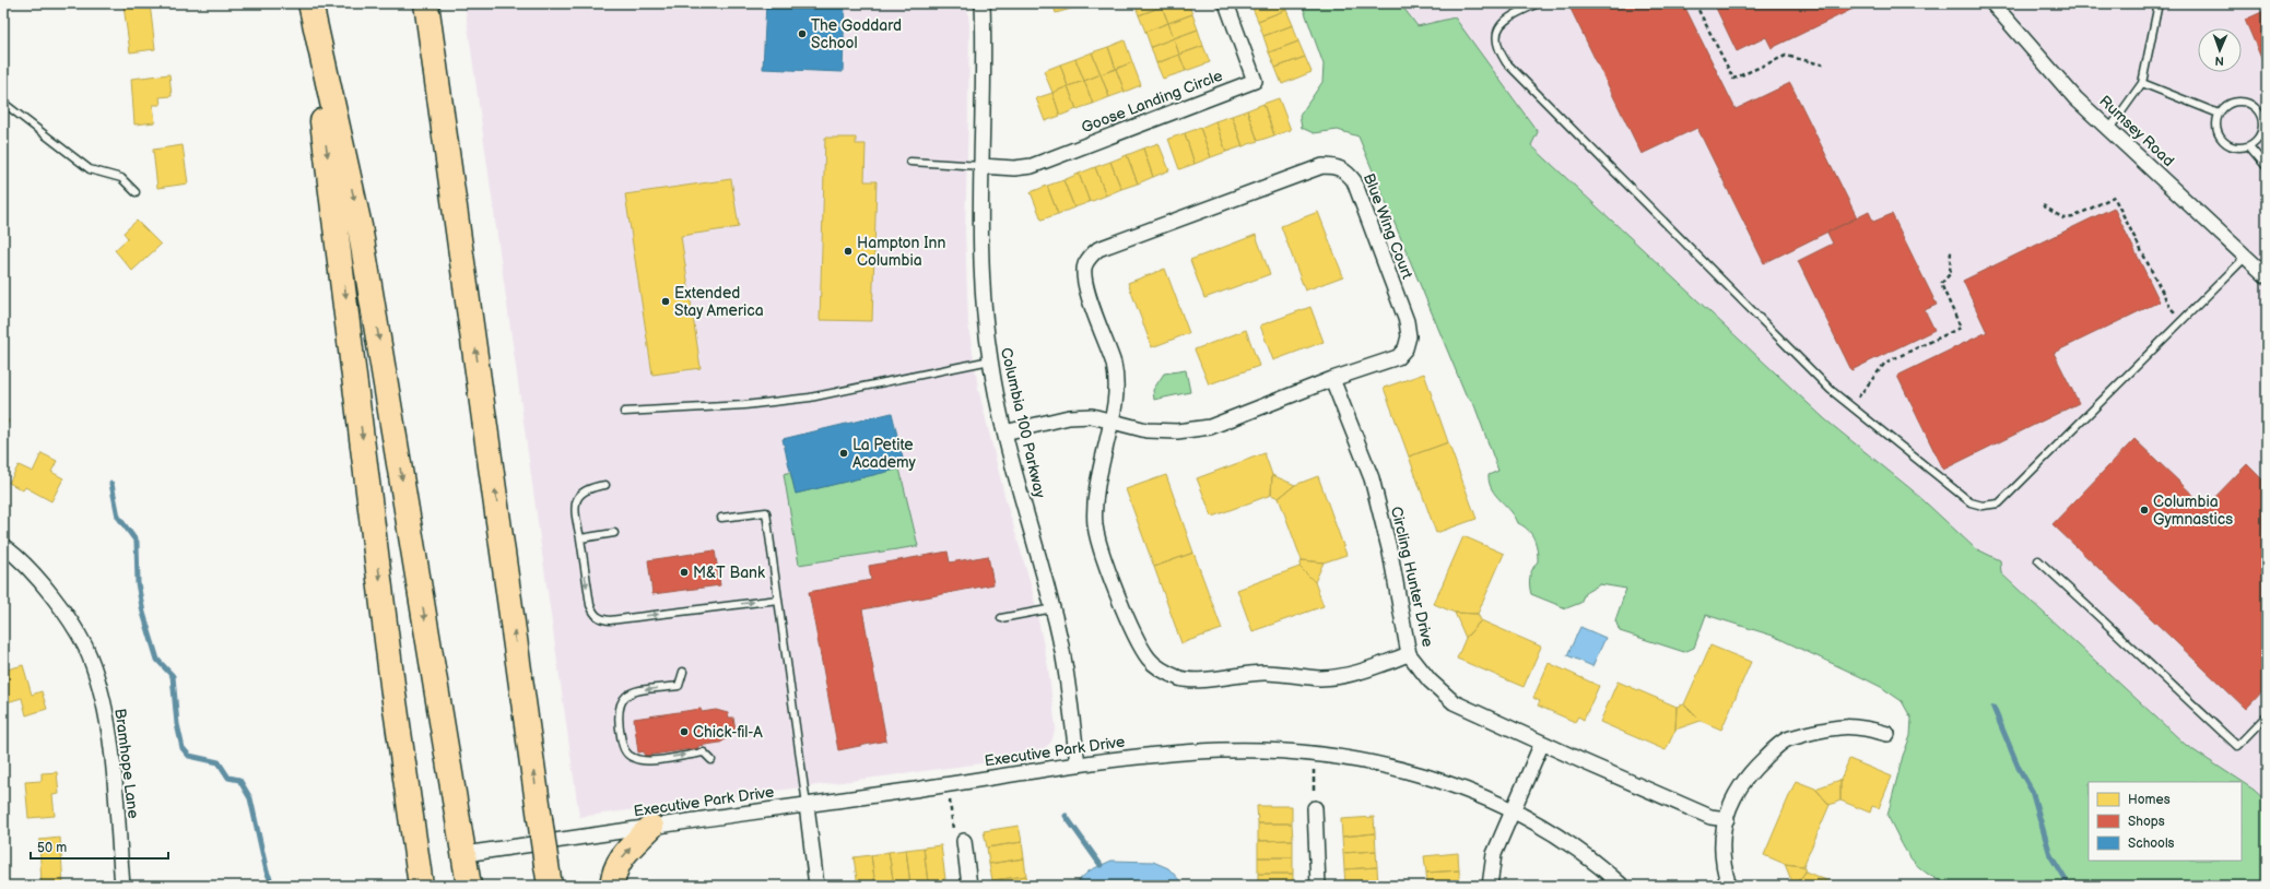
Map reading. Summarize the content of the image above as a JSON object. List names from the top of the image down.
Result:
{
  "streets": {
    "street": [
      "Goose Landing Circle",
      "Rumsey Road",
      "Blue Wing Court",
      "Columbia 100 Parkway",
      "Circling Hunter Drive",
      "Executive Park Drive",
      "Bramhope Lane"
    ]
  },
  "crossings": [
    ["Goose Landing Circle", "Columbia 100 Parkway"],
    ["Blue Wing Court", "Columbia 100 Parkway"],
    ["Blue Wing Court", "Circling Hunter Drive"],
    ["Columbia 100 Parkway", "Executive Park Drive"]
  ],
  "places": [
    "The Goddard School",
    "Hampton Inn Columbia",
    "Extended Stay America",
    "La Petite Academy",
    "Columbia Gymnastics",
    "M&T Bank",
    "Chick-fil-A"
  ],
  "legend": ["Homes", "Shops", "Schools"],
  "scale_bar": "50 m",
  "north": "bottom"
}
